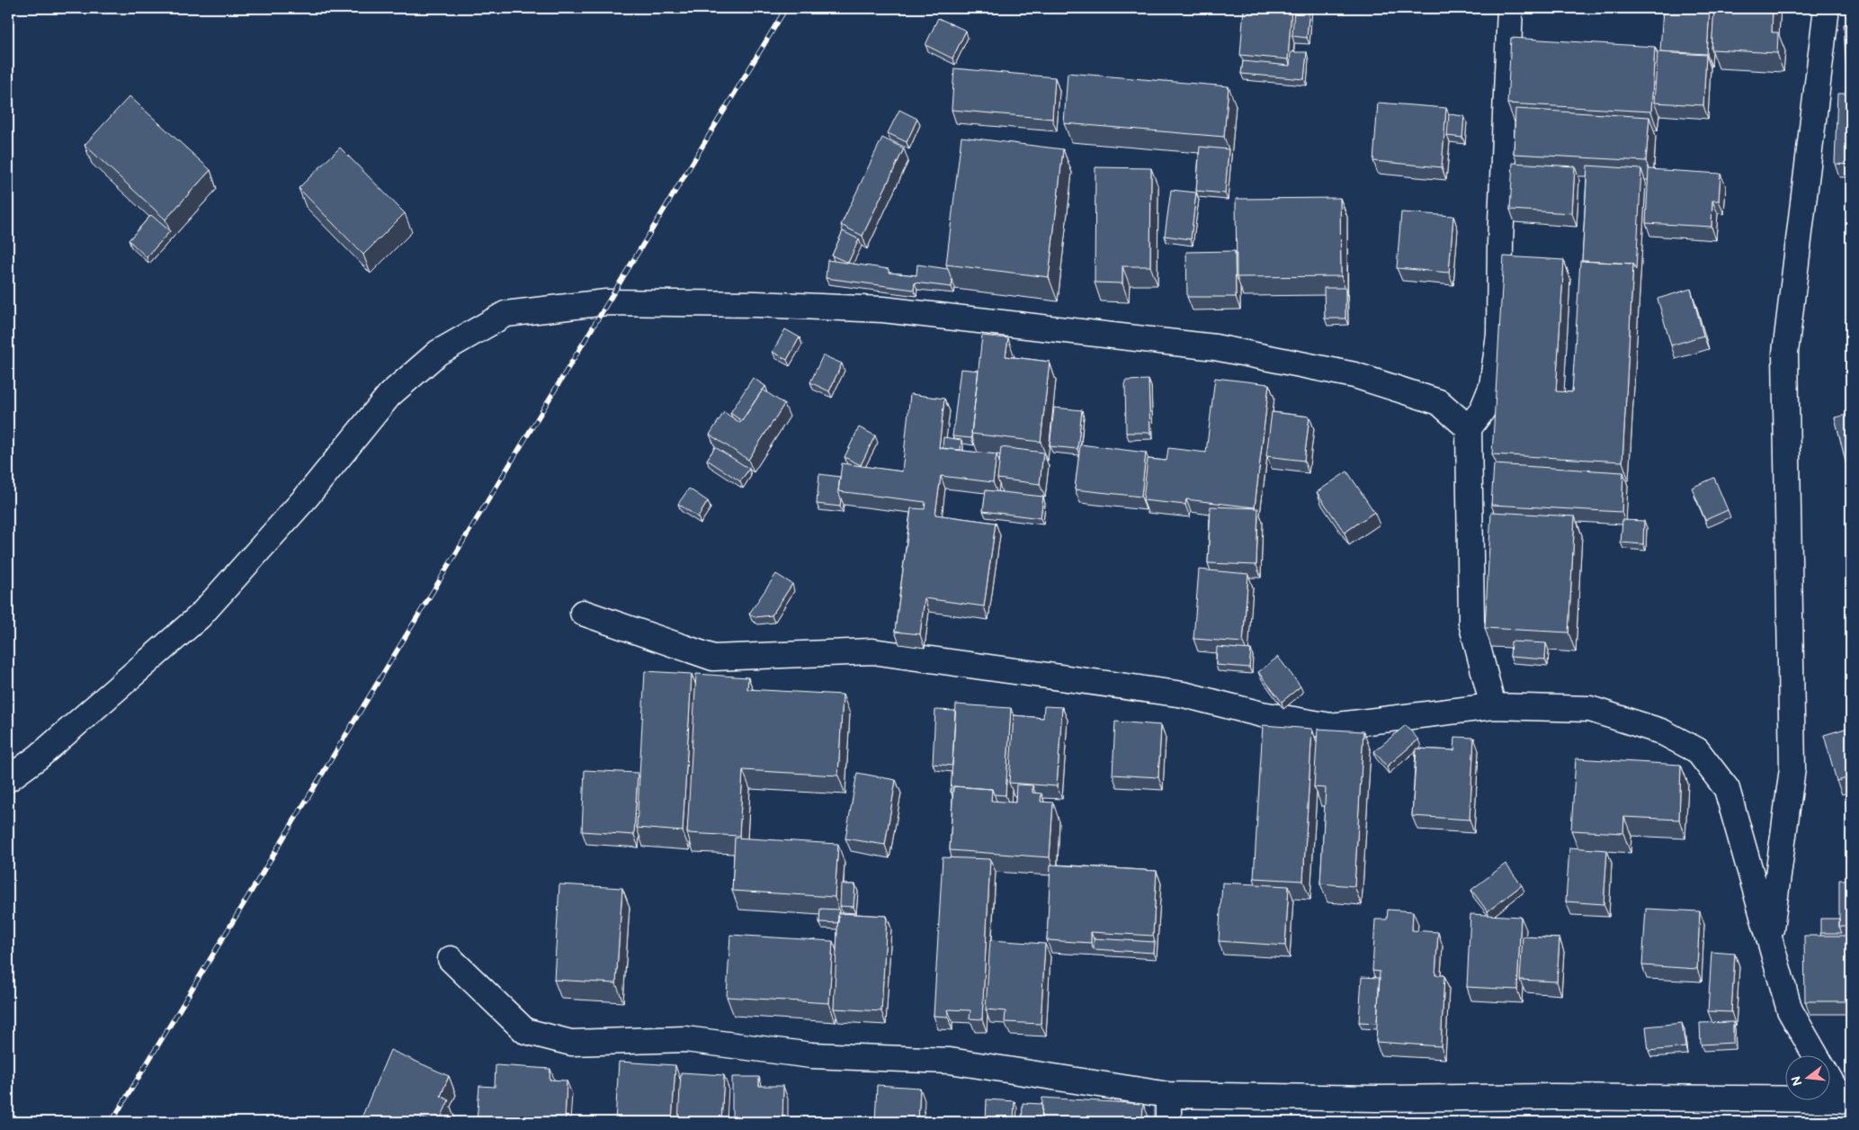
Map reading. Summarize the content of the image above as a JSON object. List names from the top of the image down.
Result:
{
  "north": "left"
}
